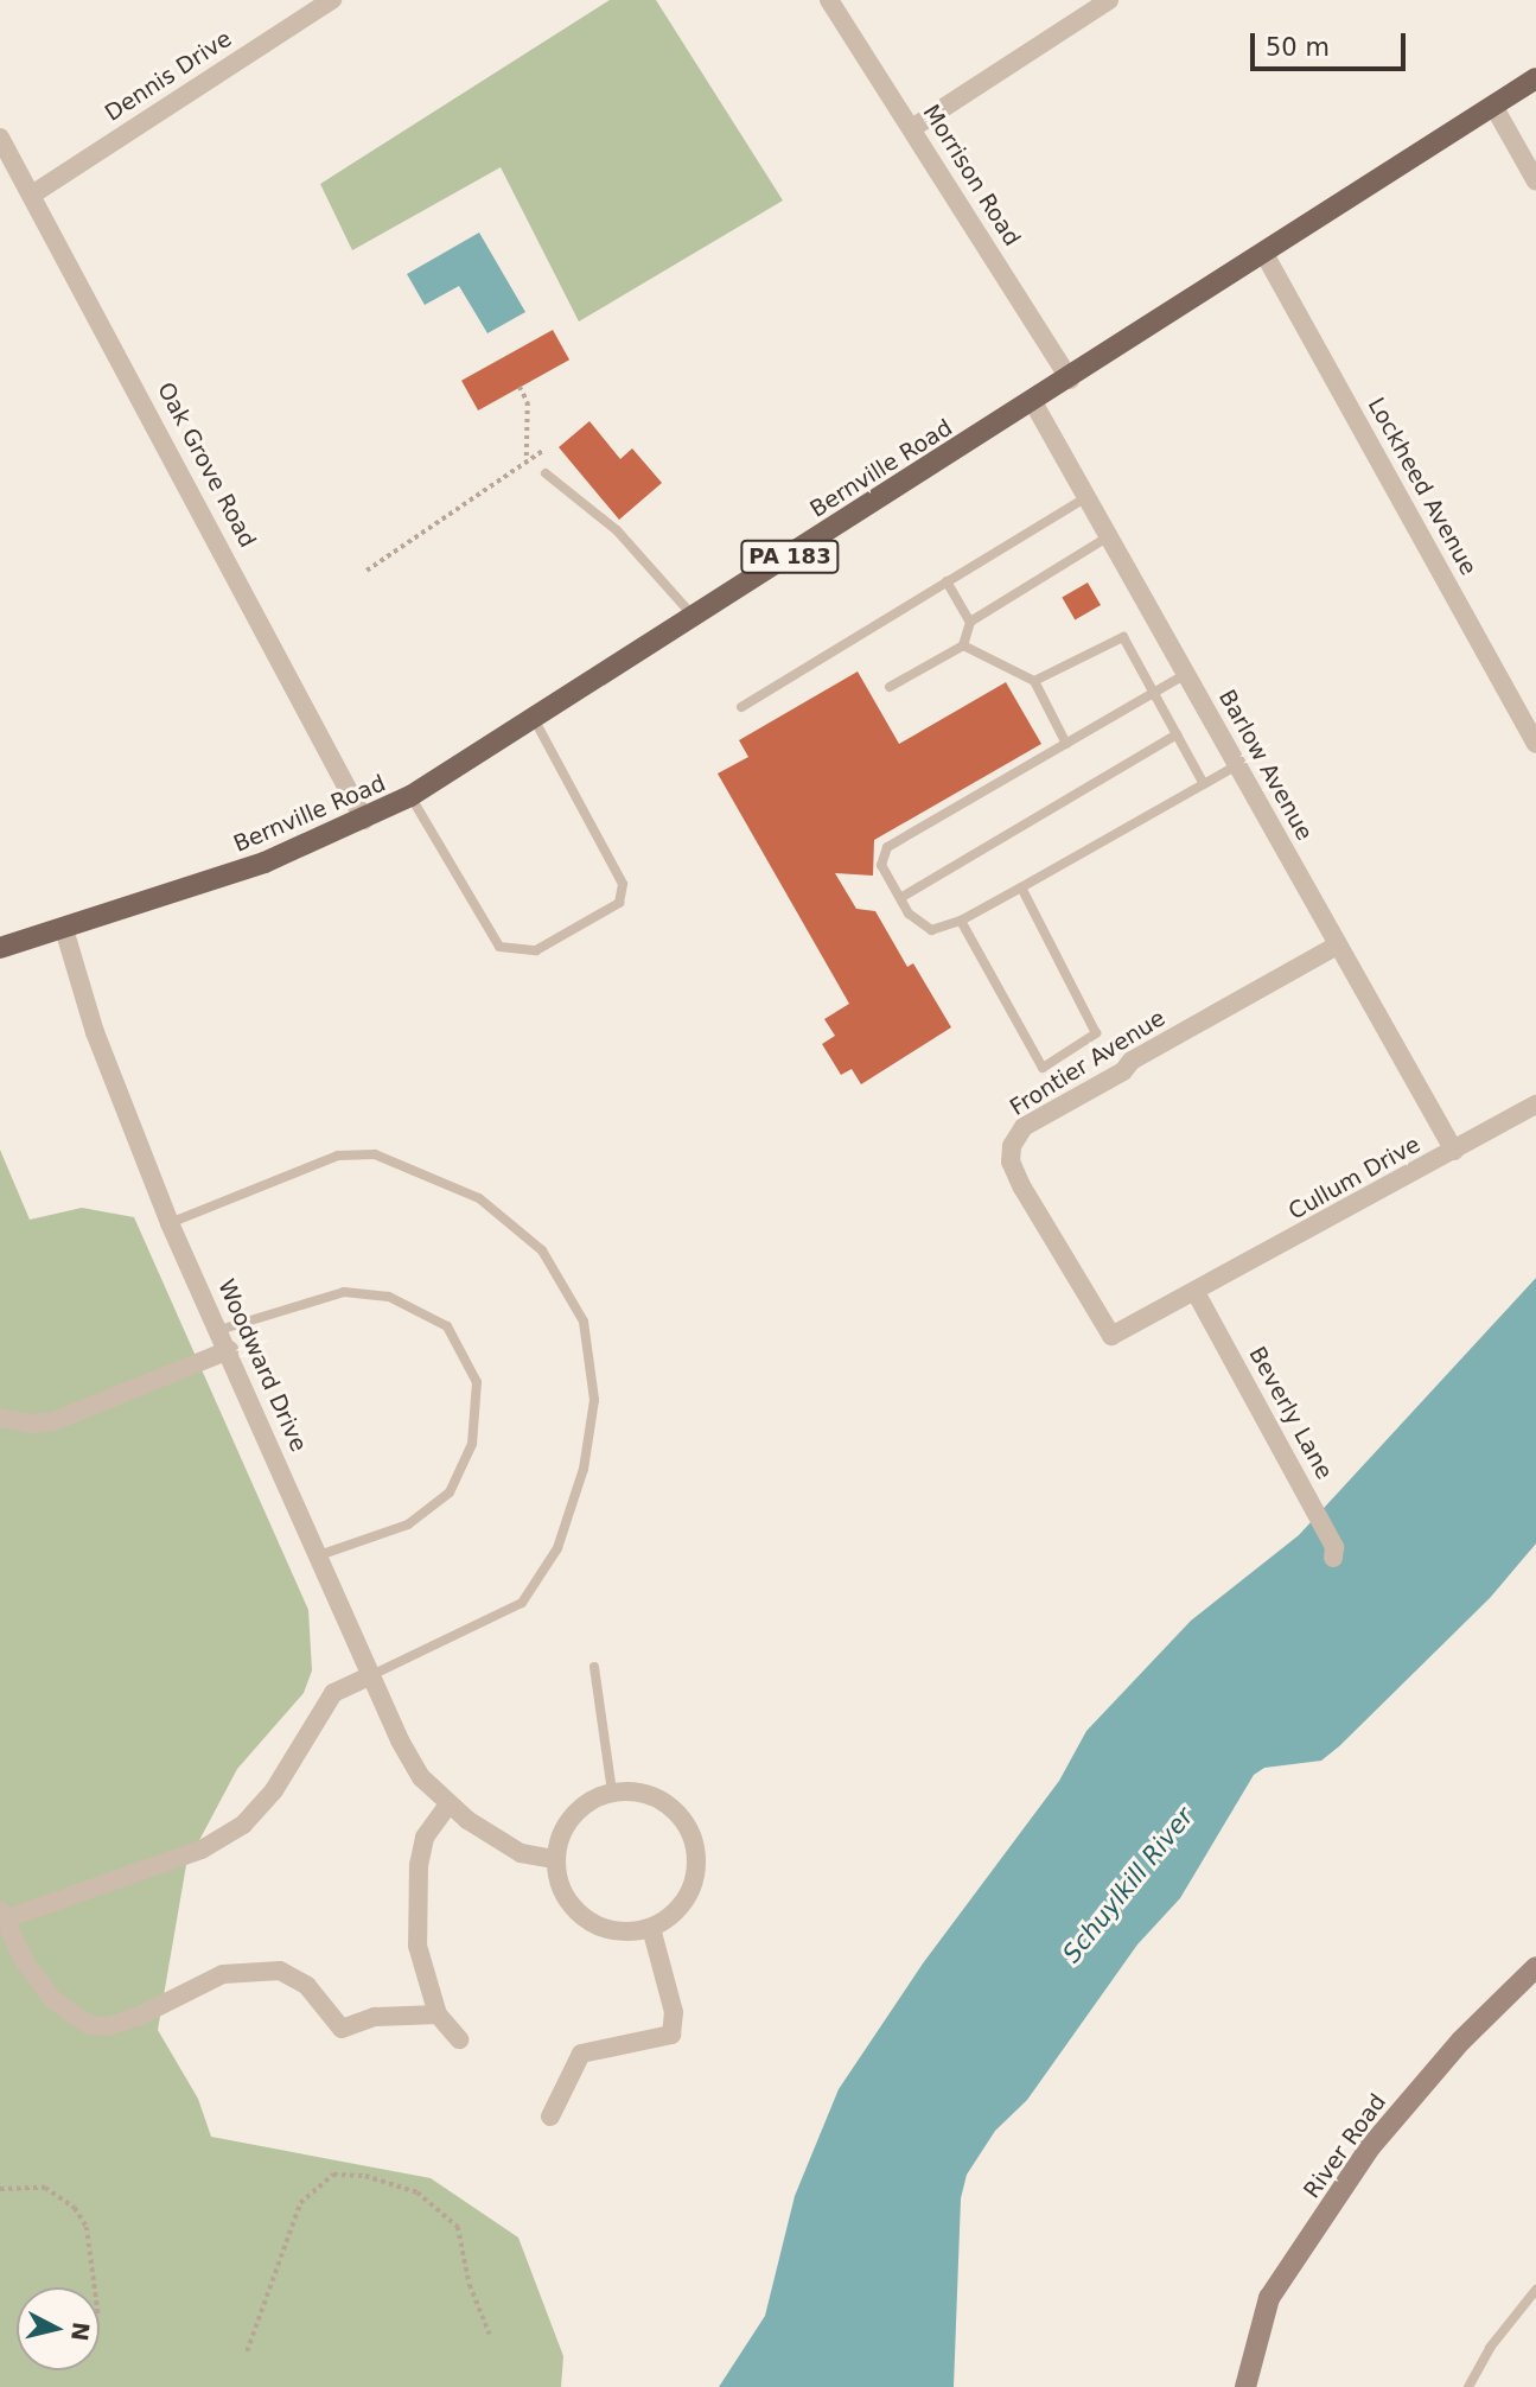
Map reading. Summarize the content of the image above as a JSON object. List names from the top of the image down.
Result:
{
  "streets": {
    "main road": ["Bernville Road", "PA 183"],
    "street": [
      "Dennis Drive",
      "Morrison Road",
      "Oak Grove Road",
      "Lockheed Avenue",
      "Barlow Avenue",
      "Frontier Avenue",
      "Cullum Drive",
      "Woodward Drive",
      "Beverly Lane",
      "River Road"
    ]
  },
  "crossings": [
    ["Dennis Drive", "Oak Grove Road"],
    ["Morrison Road", "Bernville Road"],
    ["Oak Grove Road", "Bernville Road"],
    ["Bernville Road", "Lockheed Avenue"],
    ["Bernville Road", "Barlow Avenue"],
    ["Bernville Road", "Woodward Drive"],
    ["Barlow Avenue", "Frontier Avenue"],
    ["Barlow Avenue", "Cullum Drive"],
    ["Frontier Avenue", "Cullum Drive"],
    ["Frontier Avenue", "Beverly Lane"],
    ["Cullum Drive", "Beverly Lane"]
  ],
  "water": ["Schuylkill River"],
  "scale_bar": "50 m",
  "north": "right"
}
